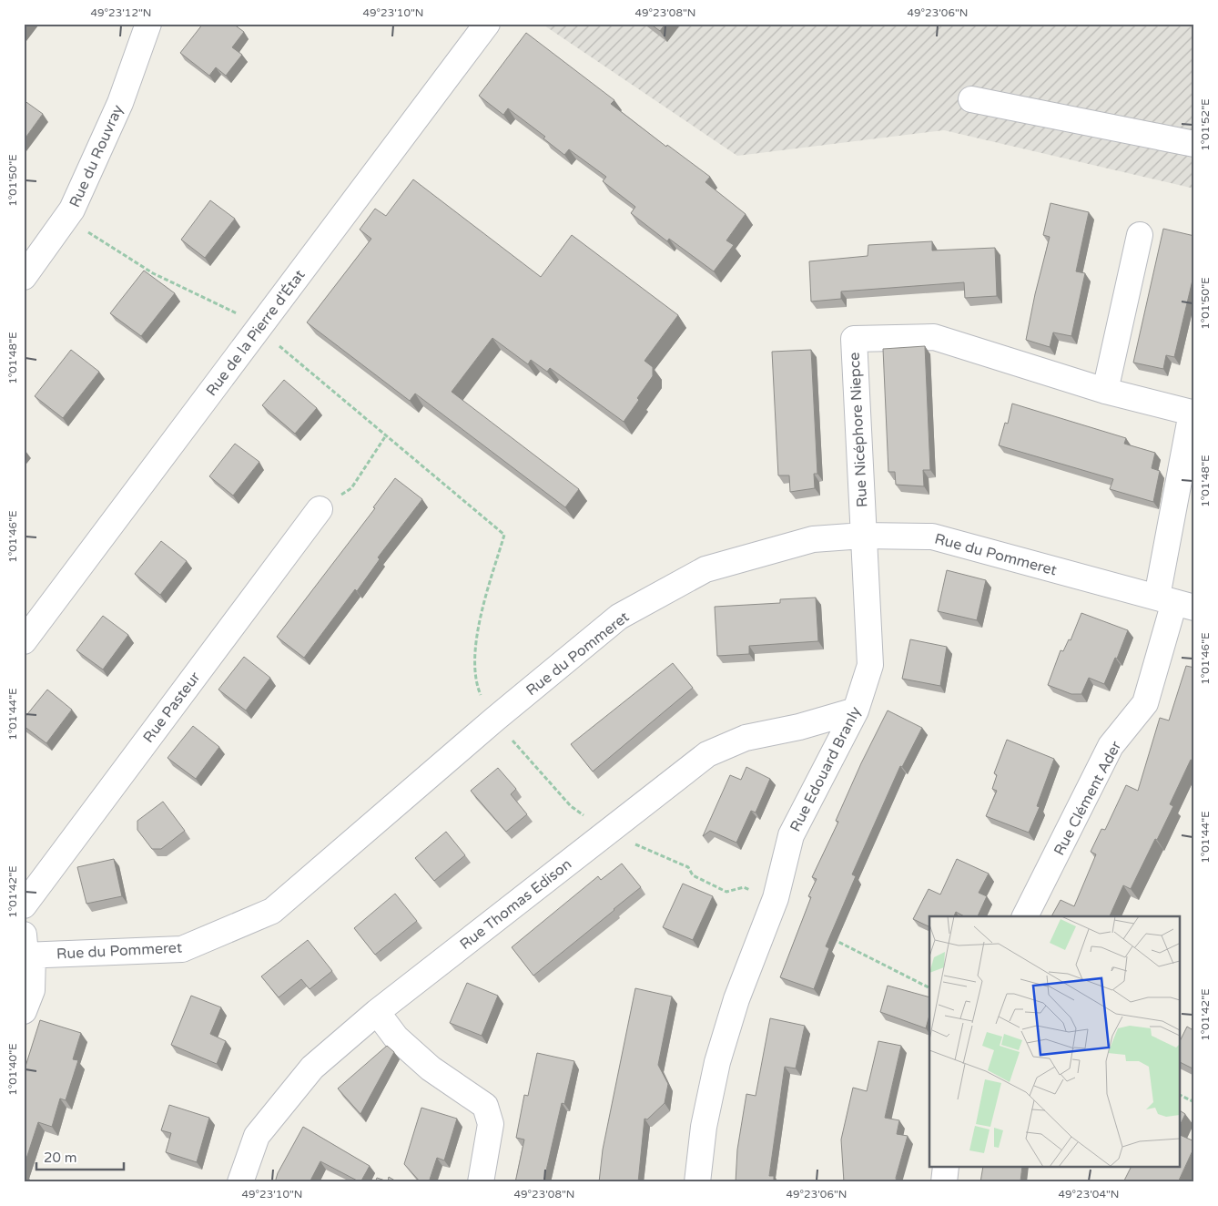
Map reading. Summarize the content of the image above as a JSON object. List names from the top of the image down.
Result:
{
  "streets": {
    "street": [
      "Rue du Rouvray",
      "Rue de la Pierre d'État",
      "Rue Nicéphore Niepce",
      "Rue du Pommeret",
      "Rue Pasteur",
      "Rue Edouard Branly",
      "Rue Clément Ader",
      "Rue Thomas Edison"
    ]
  },
  "crossings": [
    ["Rue Nicéphore Niepce", "Rue du Pommeret"],
    ["Rue Nicéphore Niepce", "Rue Edouard Branly"],
    ["Rue Nicéphore Niepce", "Rue Clément Ader"],
    ["Rue du Pommeret", "Rue Edouard Branly"],
    ["Rue du Pommeret", "Rue Clément Ader"],
    ["Rue Edouard Branly", "Rue Thomas Edison"]
  ],
  "scale_bar": "20 m",
  "coordinates": [
    "49°23'12\"N",
    "49°23'10\"N",
    "49°23'08\"N",
    "49°23'06\"N",
    "1°01'52\"E",
    "1°01'50\"E",
    "1°01'48\"E",
    "1°01'46\"E",
    "1°01'44\"E",
    "1°01'42\"E",
    "1°01'40\"E",
    "49°23'04\"N"
  ]
}
